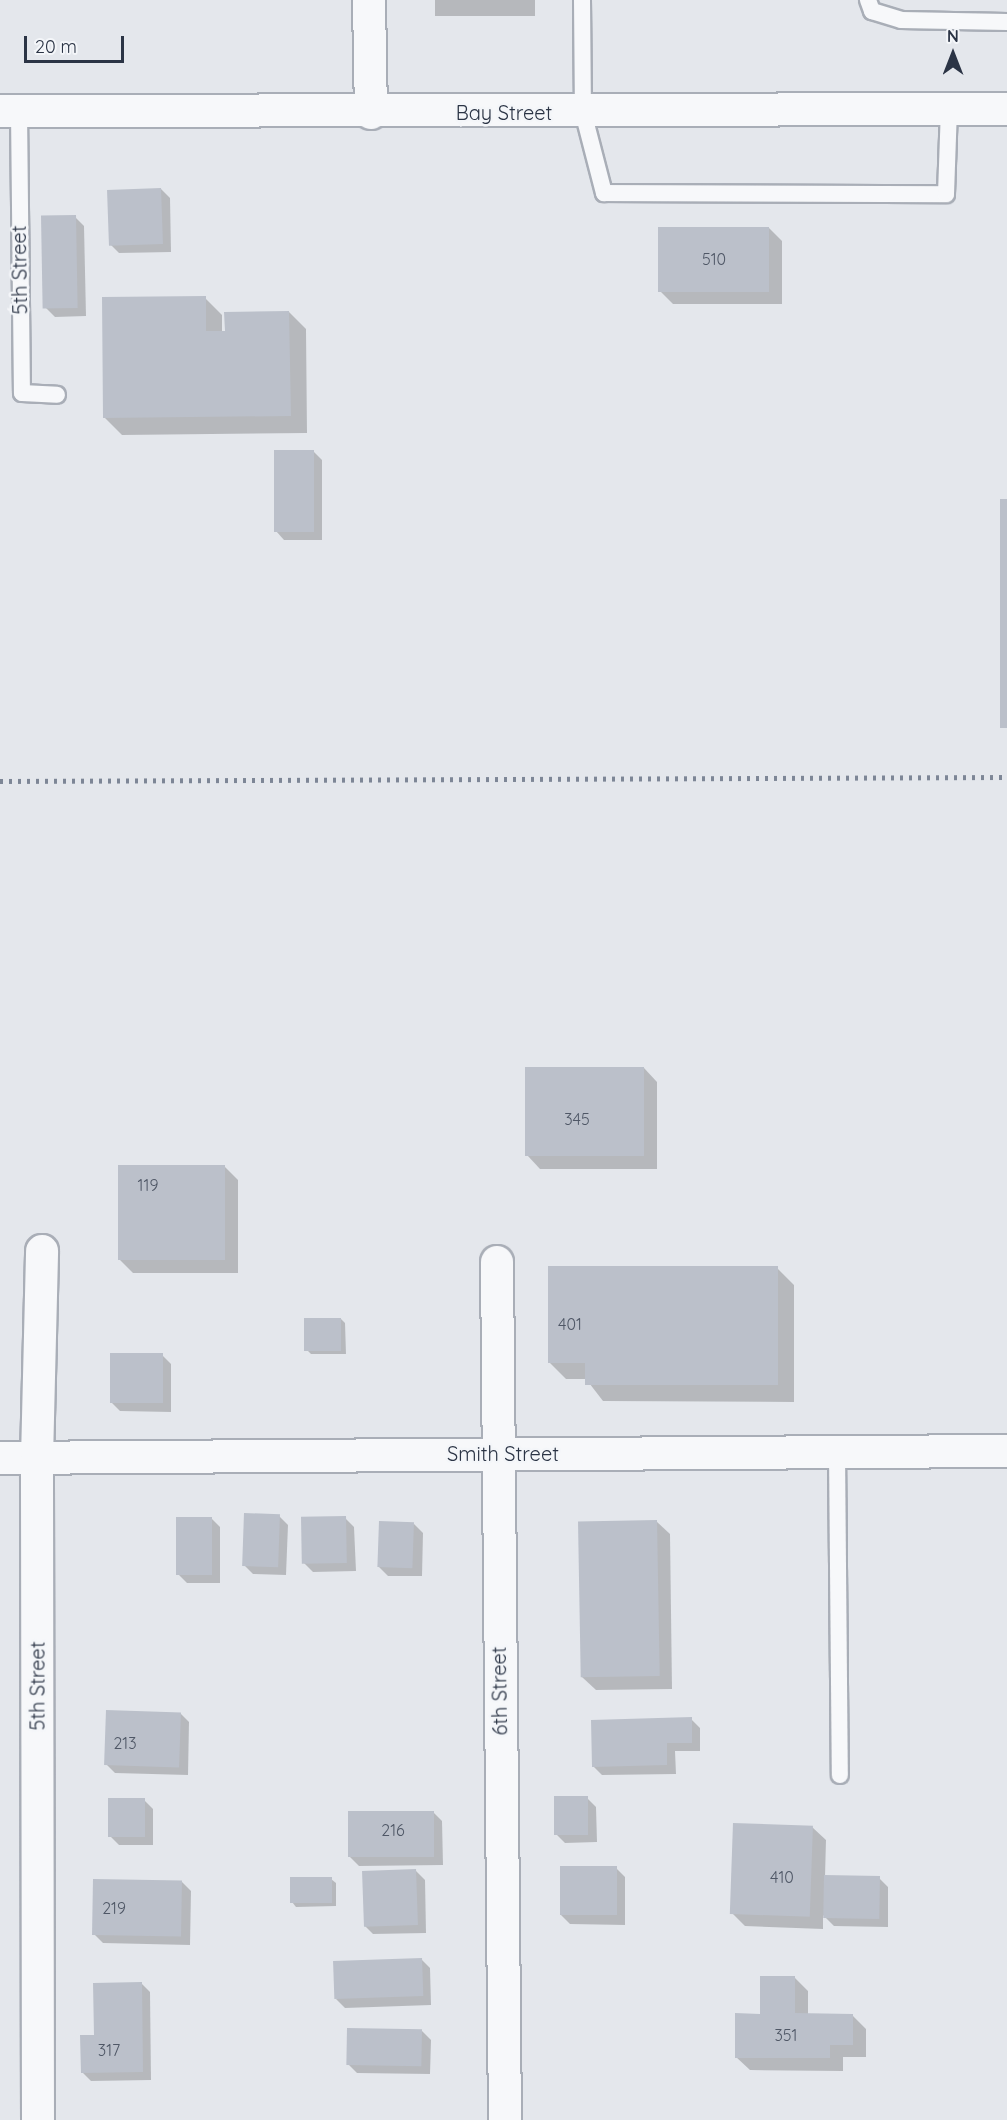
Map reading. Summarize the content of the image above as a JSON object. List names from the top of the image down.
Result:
{
  "streets": {
    "street": [
      "Bay Street",
      "5th Street",
      "Smith Street",
      "6th Street"
    ]
  },
  "crossings": [
    ["Bay Street", "5th Street"],
    ["5th Street", "Smith Street"],
    ["Smith Street", "6th Street"]
  ],
  "house_numbers": [
    "510",
    "345",
    "119",
    "401",
    "213",
    "216",
    "410",
    "219",
    "351",
    "317"
  ],
  "scale_bar": "20 m",
  "north": "top"
}
